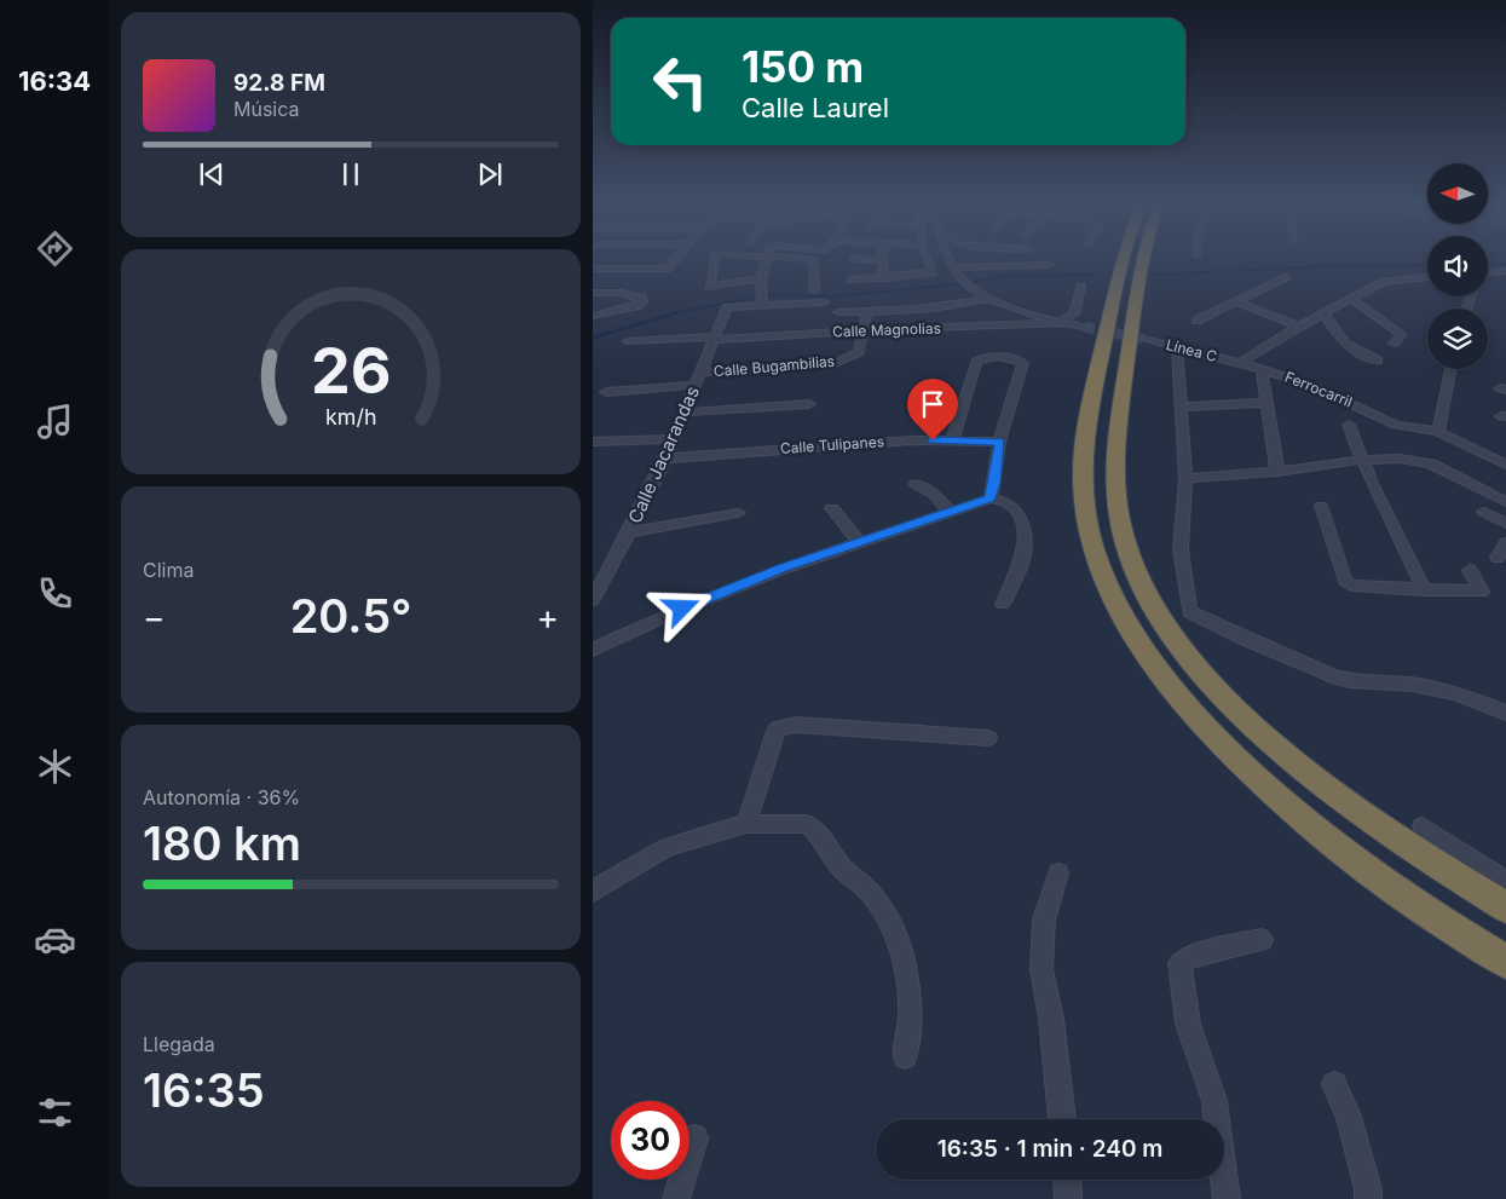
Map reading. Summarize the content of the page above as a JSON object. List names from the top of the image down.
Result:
{
  "streets": {
    "street": [
      "Calle Magnolias",
      "Línea C",
      "Calle Bugambilias",
      "Ferrocarril",
      "Calle Tulipanes",
      "Calle Jacarandas"
    ]
  },
  "crossings": [
    ["Calle Magnolias", "Calle Bugambilias"],
    ["Calle Magnolias", "Calle Jacarandas"],
    ["Línea C", "Ferrocarril"],
    ["Calle Bugambilias", "Calle Jacarandas"],
    ["Calle Tulipanes", "Calle Jacarandas"]
  ],
  "north": "left",
  "page": {
    "tabs": "16:34",
    "turn": ["150 m", "Calle Laurel"],
    "song": ["92.8 FM", "Música"],
    "tile": [
      "Clima",
      ["Autonomía · 36%", "180 km"],
      ["Llegada", "16:35"]
    ],
    "heat": ["−", "20.5°", "+"],
    "limit": "30",
    "trip": "16:35 · 1 min · 240 m",
    "gauge": ["26", "km/h"]
  }
}
